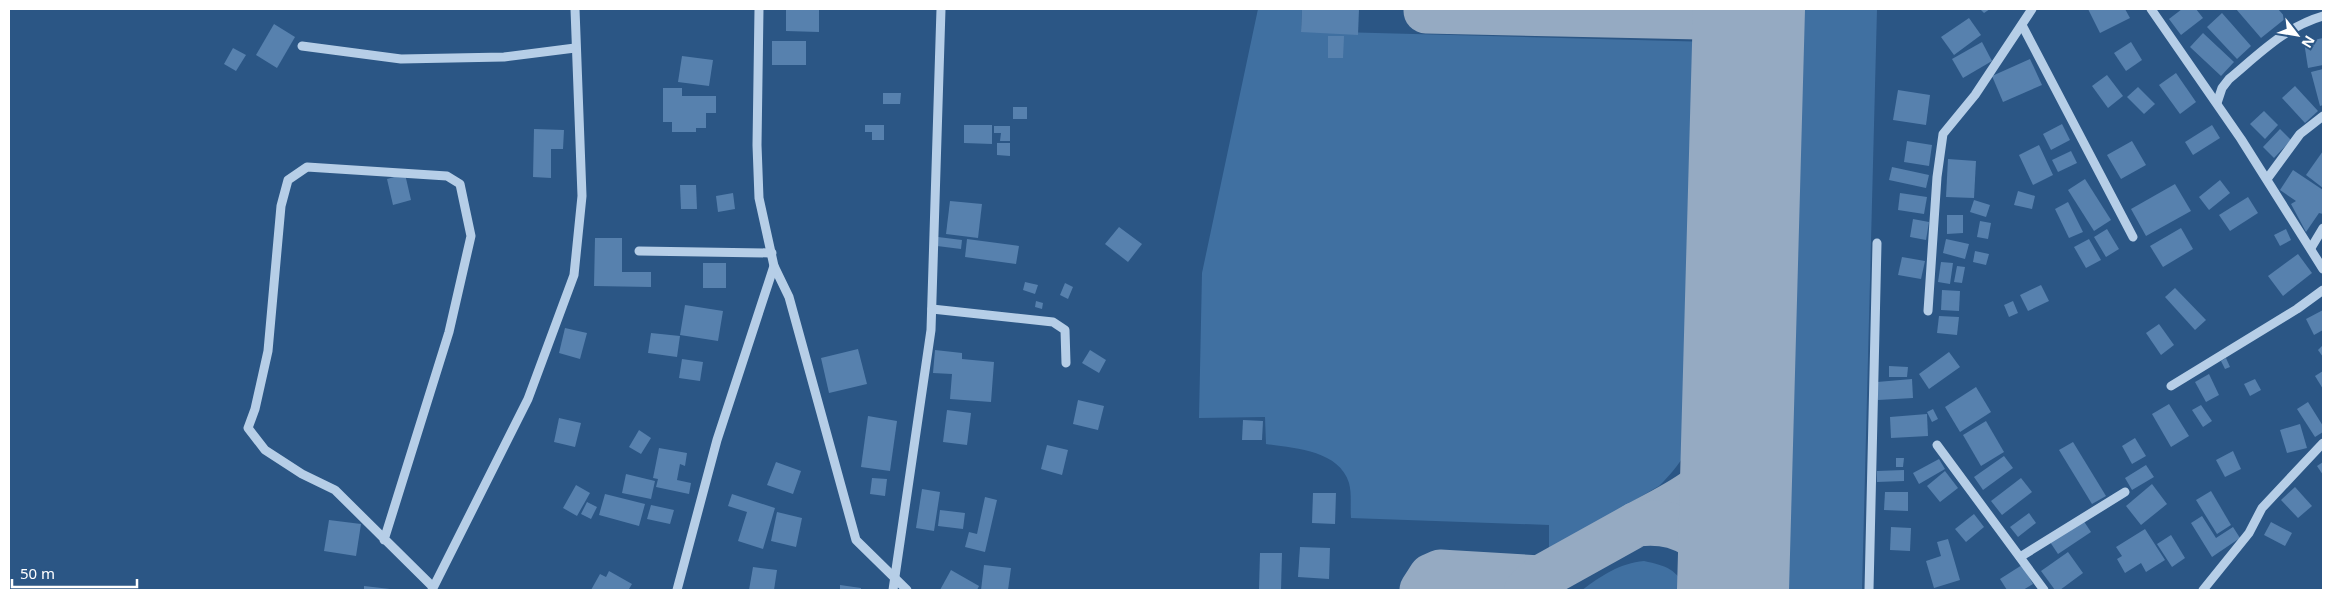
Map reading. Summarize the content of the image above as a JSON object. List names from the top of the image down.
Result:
{
  "scale_bar": "50 m",
  "north": "bottom right"
}
